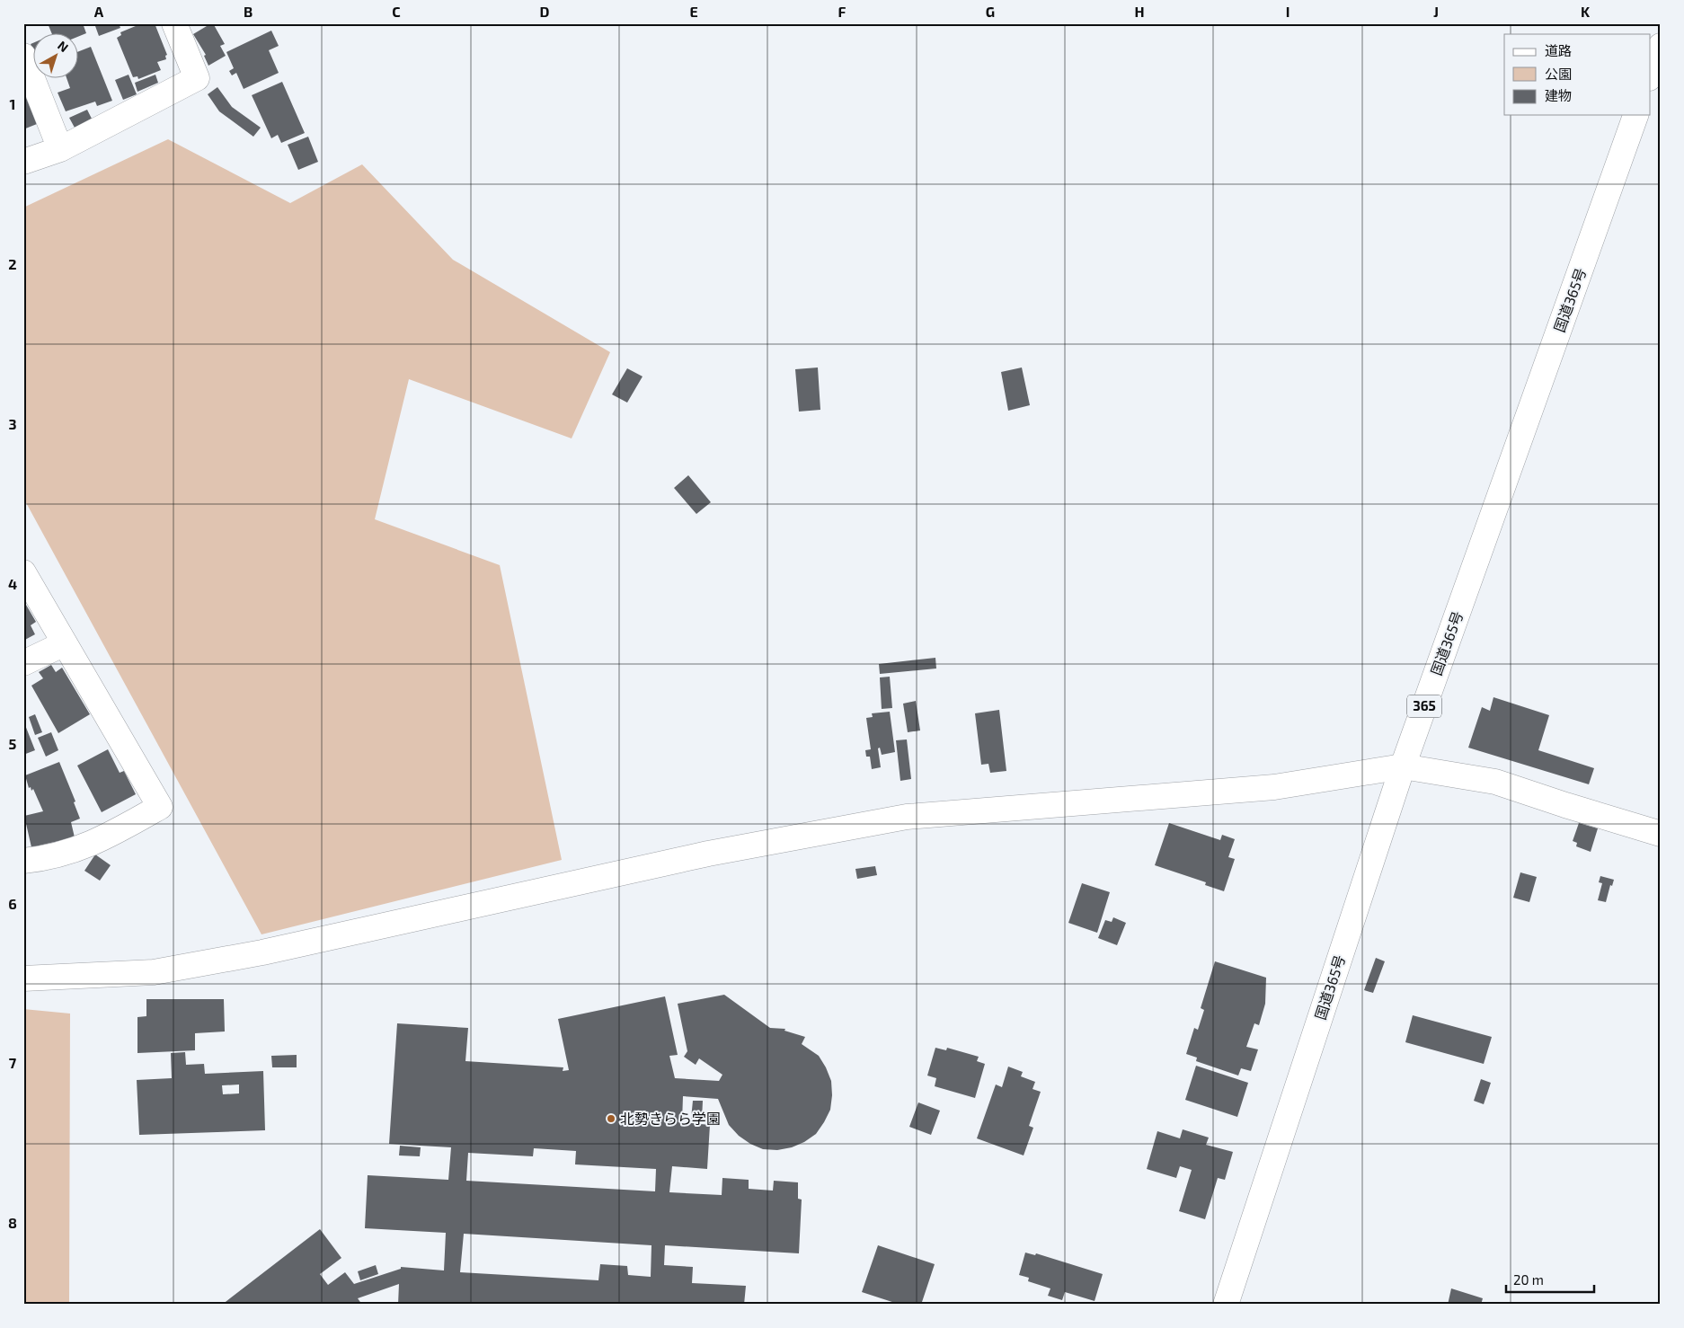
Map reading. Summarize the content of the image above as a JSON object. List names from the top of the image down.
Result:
{
  "streets": {
    "main road": ["国道365号", "365"]
  },
  "places": ["北勢きらら学園"],
  "legend": ["道路", "公園", "建物"],
  "scale_bar": "20 m",
  "north": "top right",
  "grid": {
    "columns": [
      "A",
      "B",
      "C",
      "D",
      "E",
      "F",
      "G",
      "H",
      "I",
      "J",
      "K"
    ],
    "rows": [
      "1",
      "2",
      "3",
      "4",
      "5",
      "6",
      "7",
      "8"
    ]
  }
}
